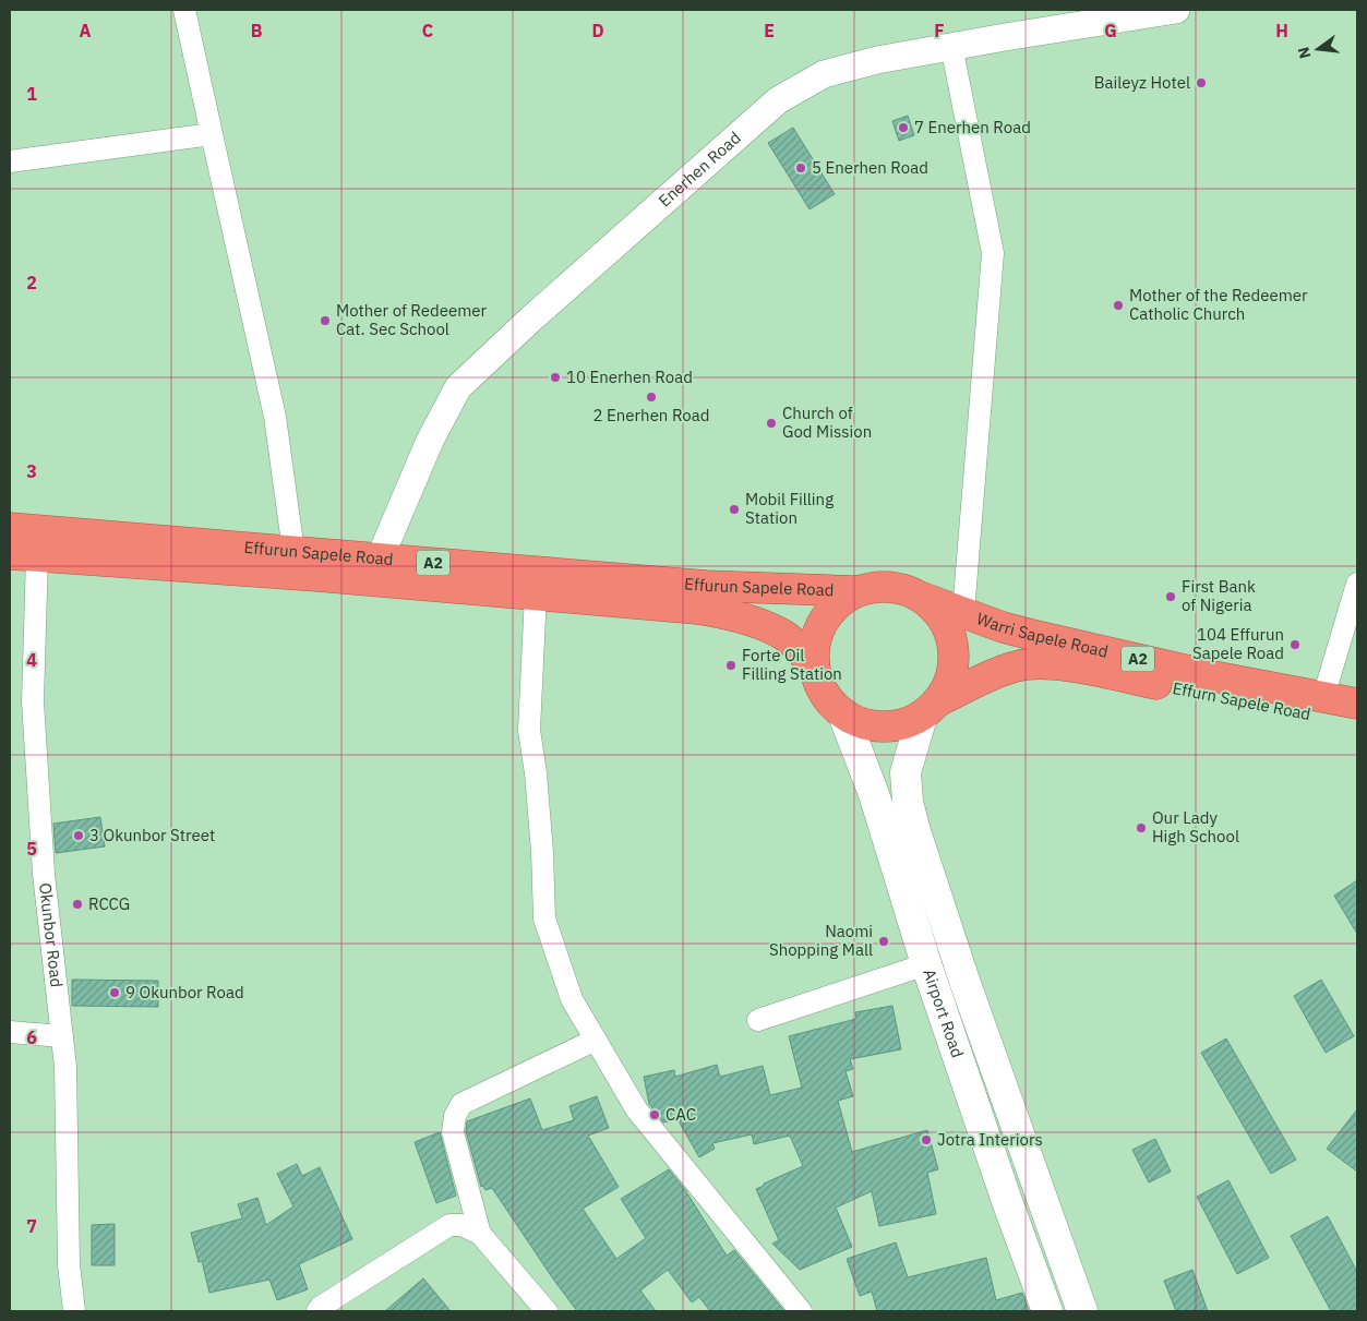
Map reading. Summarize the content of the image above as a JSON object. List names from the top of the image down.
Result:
{
  "streets": {
    "highway": [
      "Effurun Sapele Road",
      "A2",
      "Warri Sapele Road",
      "Effurn Sapele Road"
    ],
    "main road": ["Airport Road"],
    "street": ["Enerhen Road", "Okunbor Road"]
  },
  "crossings": [
    ["Enerhen Road", "Effurun Sapele Road"],
    ["Effurun Sapele Road", "A2"],
    ["Effurun Sapele Road", "Warri Sapele Road"],
    ["Effurun Sapele Road", "Effurn Sapele Road"],
    ["Effurun Sapele Road", "Okunbor Road"],
    ["Effurun Sapele Road", "Airport Road"],
    ["A2", "Warri Sapele Road"],
    ["A2", "Effurn Sapele Road"],
    ["A2", "Airport Road"],
    ["Warri Sapele Road", "Effurn Sapele Road"],
    ["Warri Sapele Road", "Airport Road"],
    ["Effurn Sapele Road", "Airport Road"]
  ],
  "places": [
    "Baileyz Hotel",
    "7 Enerhen Road",
    "5 Enerhen Road",
    "Mother of the Redeemer Catholic Church",
    "Mother of Redeemer Cat. Sec School",
    "10 Enerhen Road",
    "2 Enerhen Road",
    "Church of God Mission",
    "Mobil Filling Station",
    "First Bank of Nigeria",
    "104 Effurun Sapele Road",
    "Forte Oil Filling Station",
    "Our Lady High School",
    "3 Okunbor Street",
    "RCCG",
    "Naomi Shopping Mall",
    "9 Okunbor Road",
    "CAC",
    "Jotra Interiors"
  ],
  "north": "left",
  "grid": {
    "columns": [
      "A",
      "B",
      "C",
      "D",
      "E",
      "F",
      "G",
      "H"
    ],
    "rows": [
      "1",
      "2",
      "3",
      "4",
      "5",
      "6",
      "7"
    ]
  }
}
